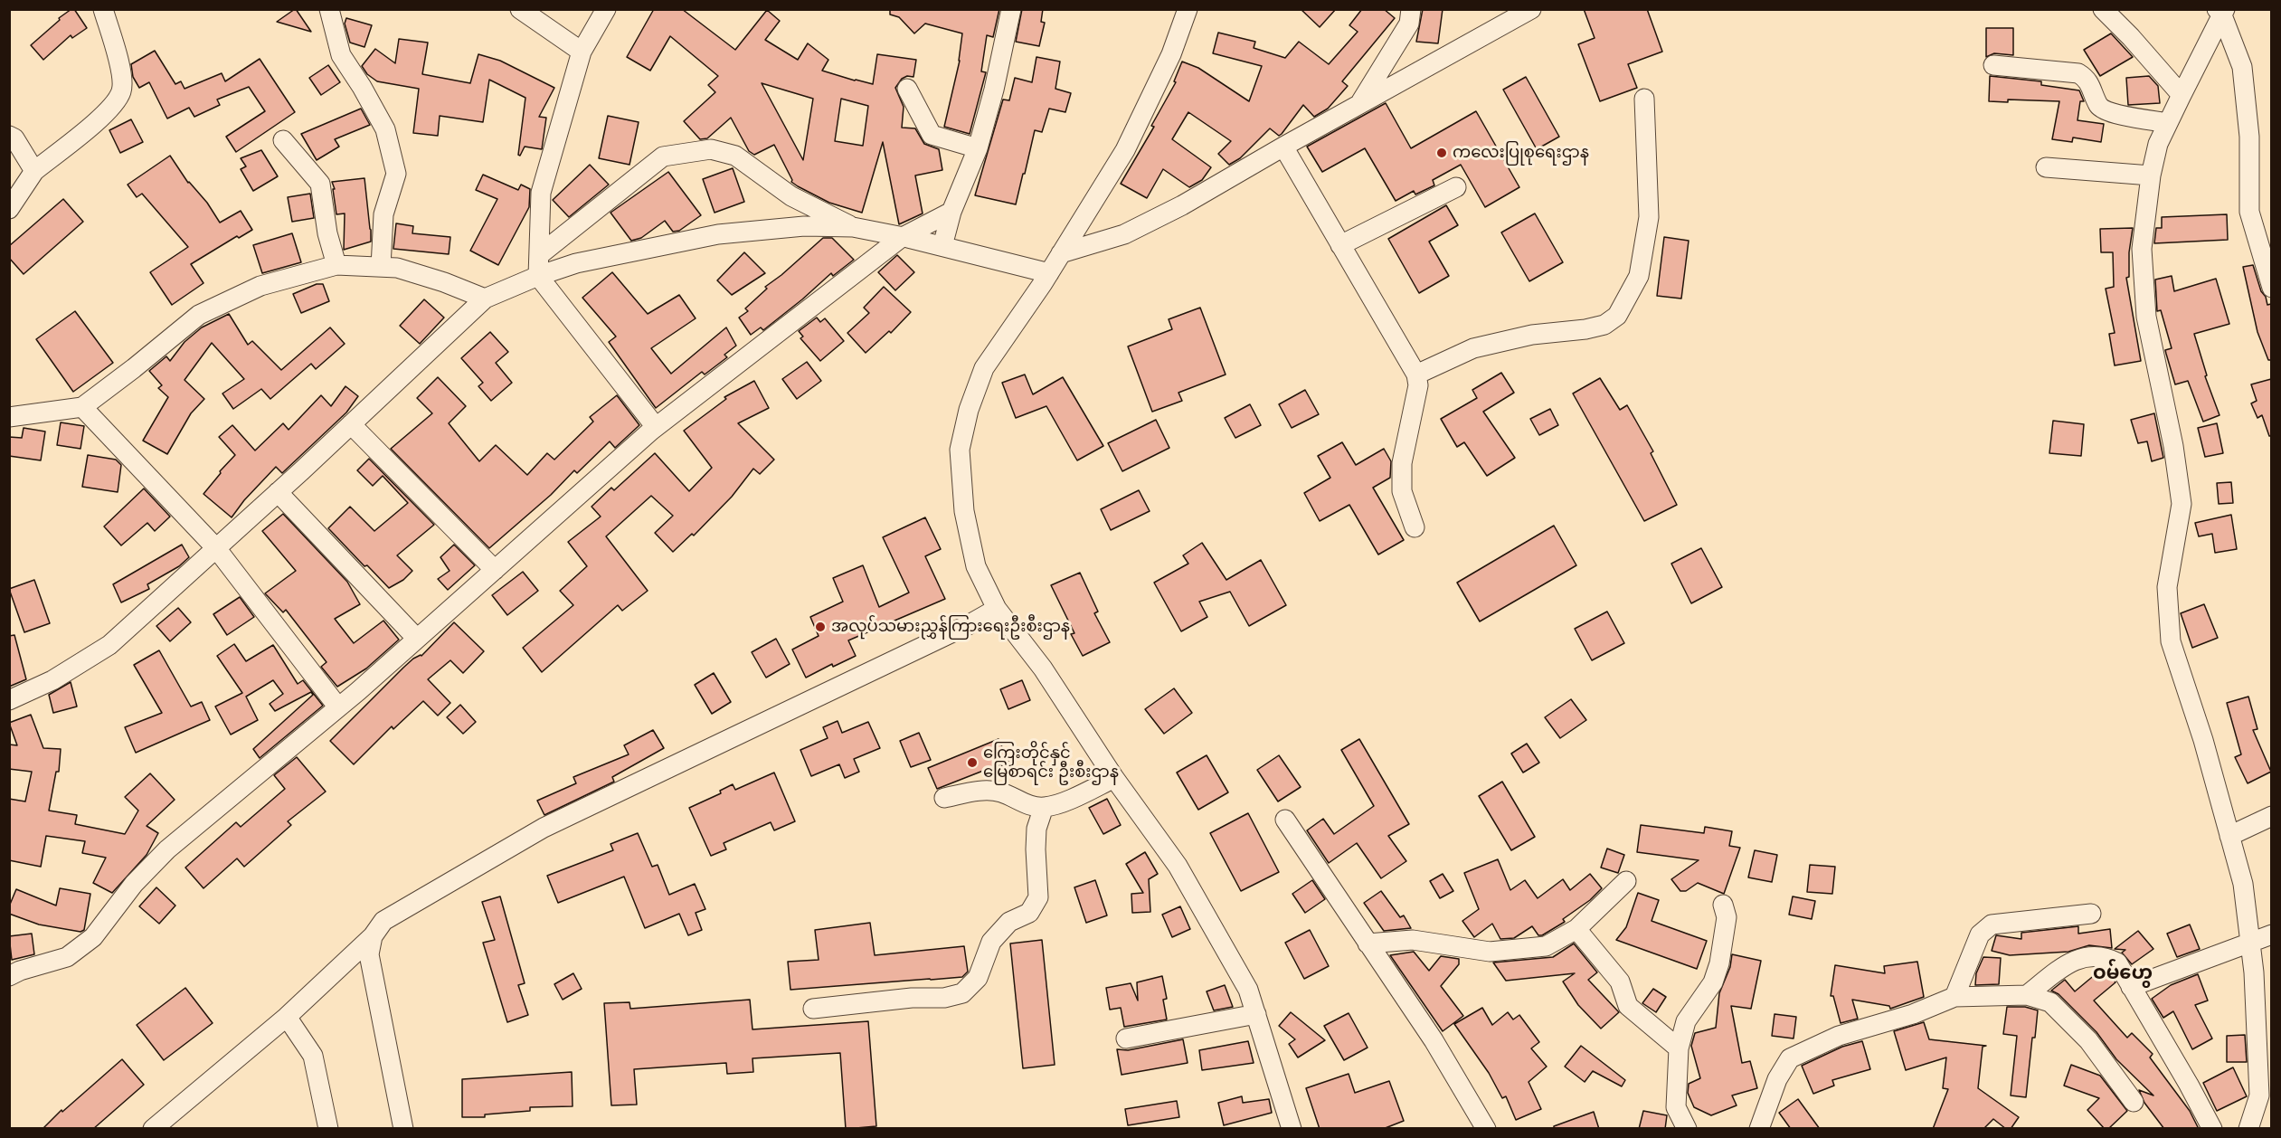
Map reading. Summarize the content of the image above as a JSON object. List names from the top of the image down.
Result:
{
  "districts": ["ဝမ်ဟွေ"],
  "places": ["ကလေးပြုစုရေးဌာန", "အလုပ်သမားညွှန်ကြားရေးဦးစီးဌာန", "ကြေးတိုင်နှင့် မြေစာရင်း ဦးစီးဌာန"]
}
